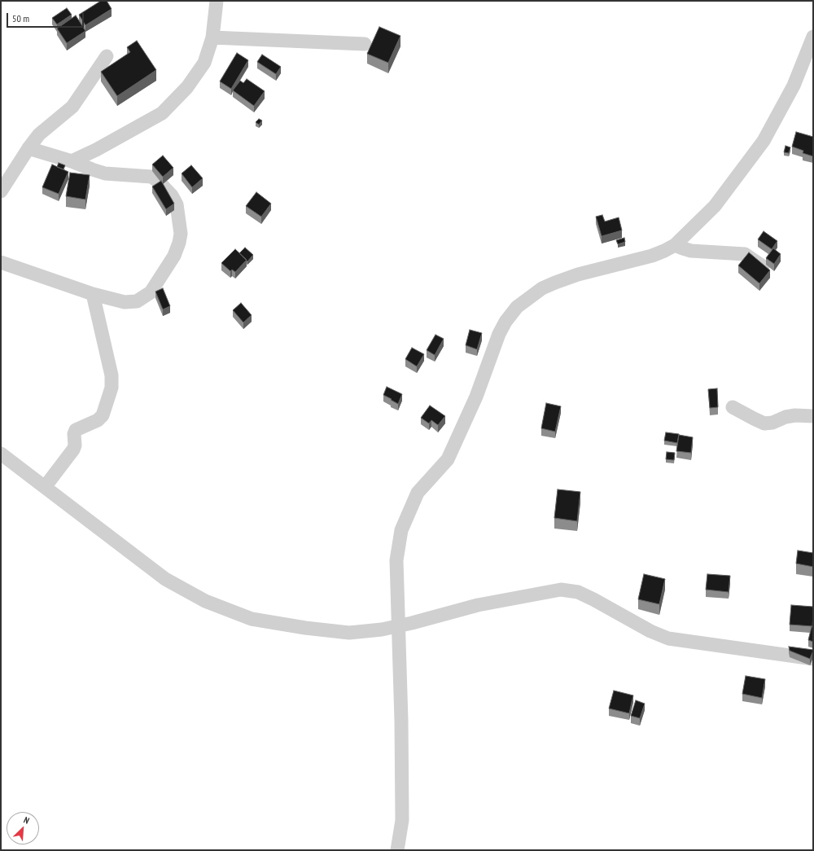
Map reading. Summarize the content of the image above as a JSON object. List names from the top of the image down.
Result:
{
  "scale_bar": "50 m",
  "north": "top right"
}
